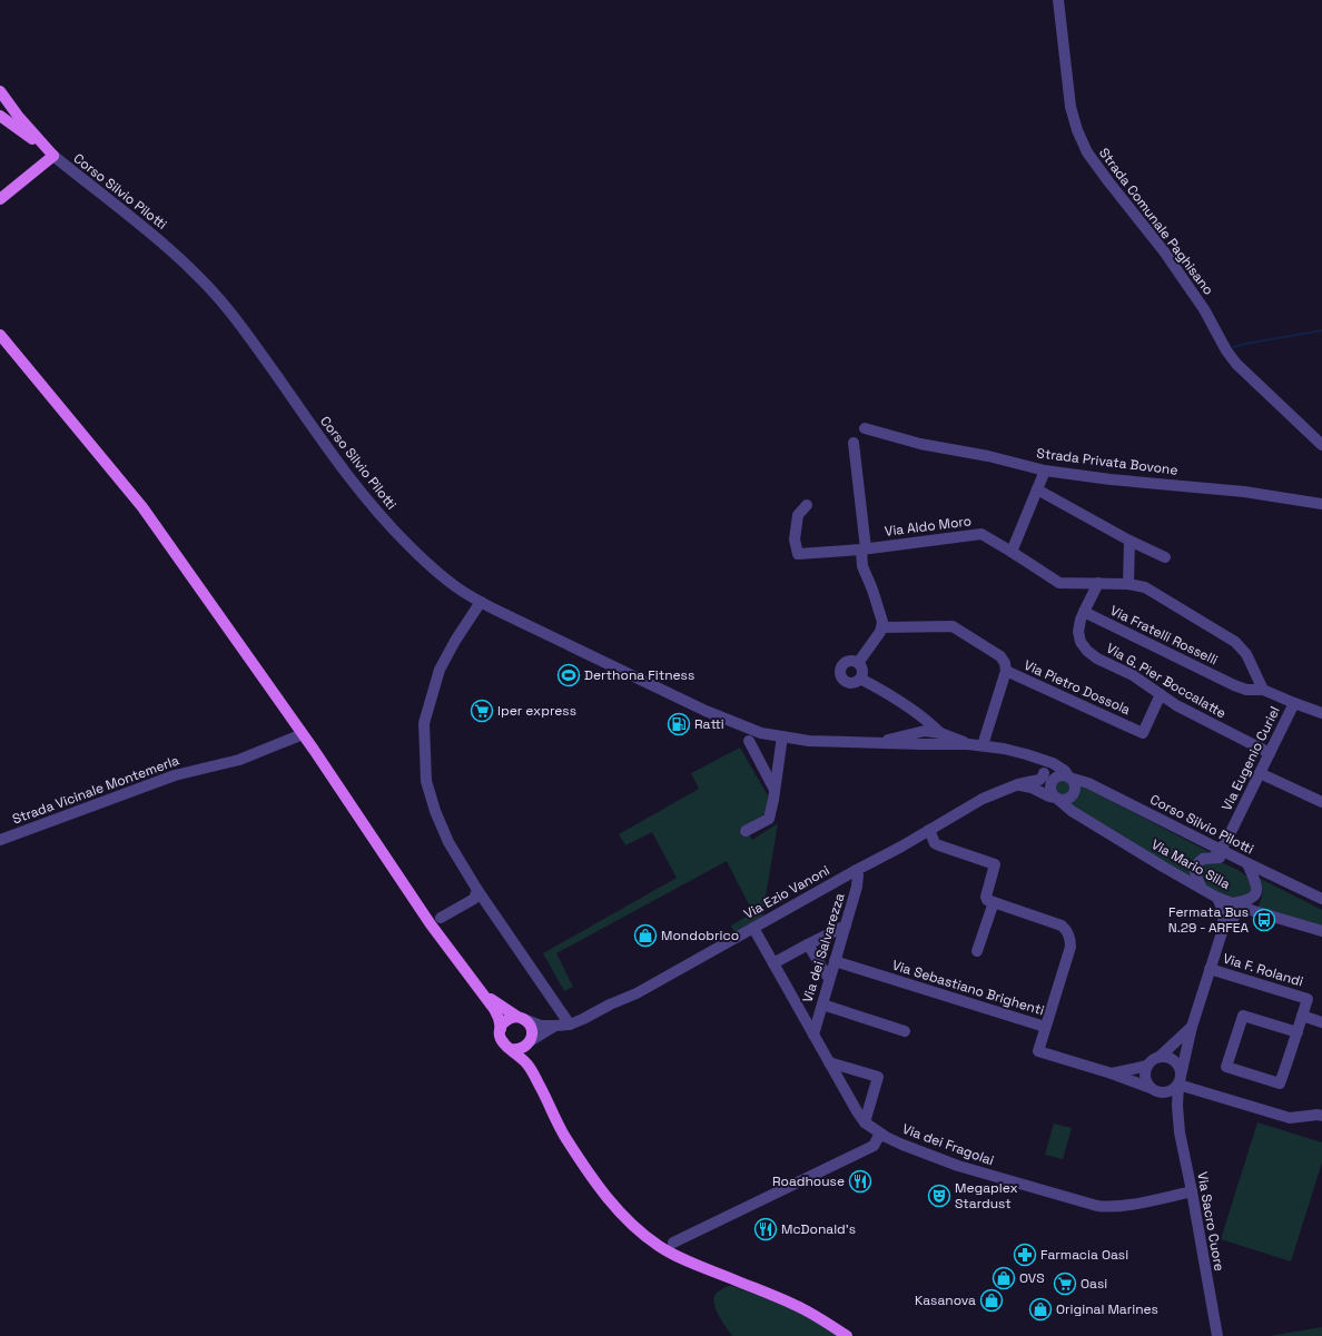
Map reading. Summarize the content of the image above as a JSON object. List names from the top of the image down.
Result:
{
  "streets": {
    "main road": ["Corso Silvio Pilotti"],
    "street": [
      "Strada Comunale Paghisano",
      "Strada Privata Bovone",
      "Via Aldo Moro",
      "Via Fratelli Rosselli",
      "Via G. Pier Boccalatte",
      "Via Pietro Dossola",
      "Via Eugenio Curiel",
      "Strada Vicinale Montemerla",
      "Via Mario Silla",
      "Via Ezio Vanoni",
      "Via dei Salvarezza",
      "Via F. Rolandi",
      "Via Sebastiano Brighenti",
      "Via dei Fragolai",
      "Via Sacro Cuore"
    ]
  },
  "crossings": [
    ["Corso Silvio Pilotti", "Via Pietro Dossola"],
    ["Corso Silvio Pilotti", "Via Eugenio Curiel"],
    ["Corso Silvio Pilotti", "Via Mario Silla"],
    ["Corso Silvio Pilotti", "Via Ezio Vanoni"],
    ["Via Aldo Moro", "Via Fratelli Rosselli"],
    ["Via Fratelli Rosselli", "Via G. Pier Boccalatte"],
    ["Via G. Pier Boccalatte", "Via Pietro Dossola"],
    ["Via G. Pier Boccalatte", "Via Eugenio Curiel"],
    ["Via Eugenio Curiel", "Via Mario Silla"],
    ["Via Ezio Vanoni", "Via dei Salvarezza"],
    ["Via Ezio Vanoni", "Via dei Fragolai"],
    ["Via dei Salvarezza", "Via Sebastiano Brighenti"],
    ["Via dei Salvarezza", "Via dei Fragolai"],
    ["Via Sebastiano Brighenti", "Via Sacro Cuore"],
    ["Via dei Fragolai", "Via Sacro Cuore"]
  ],
  "places": {
    "sports": ["Derthona Fitness"],
    "supermarket": ["Iper express", "Oasi"],
    "fuel station": ["Ratti"],
    "bus stop": ["Fermata Bus N.29 - ARFEA"],
    "shop": [
      "Mondobrico",
      "OVS",
      "Kasanova",
      "Original Marines"
    ],
    "restaurant": ["Roadhouse", "McDonald's"],
    "theatre": ["Megaplex Stardust"],
    "pharmacy": ["Farmacia Oasi"]
  }
}
